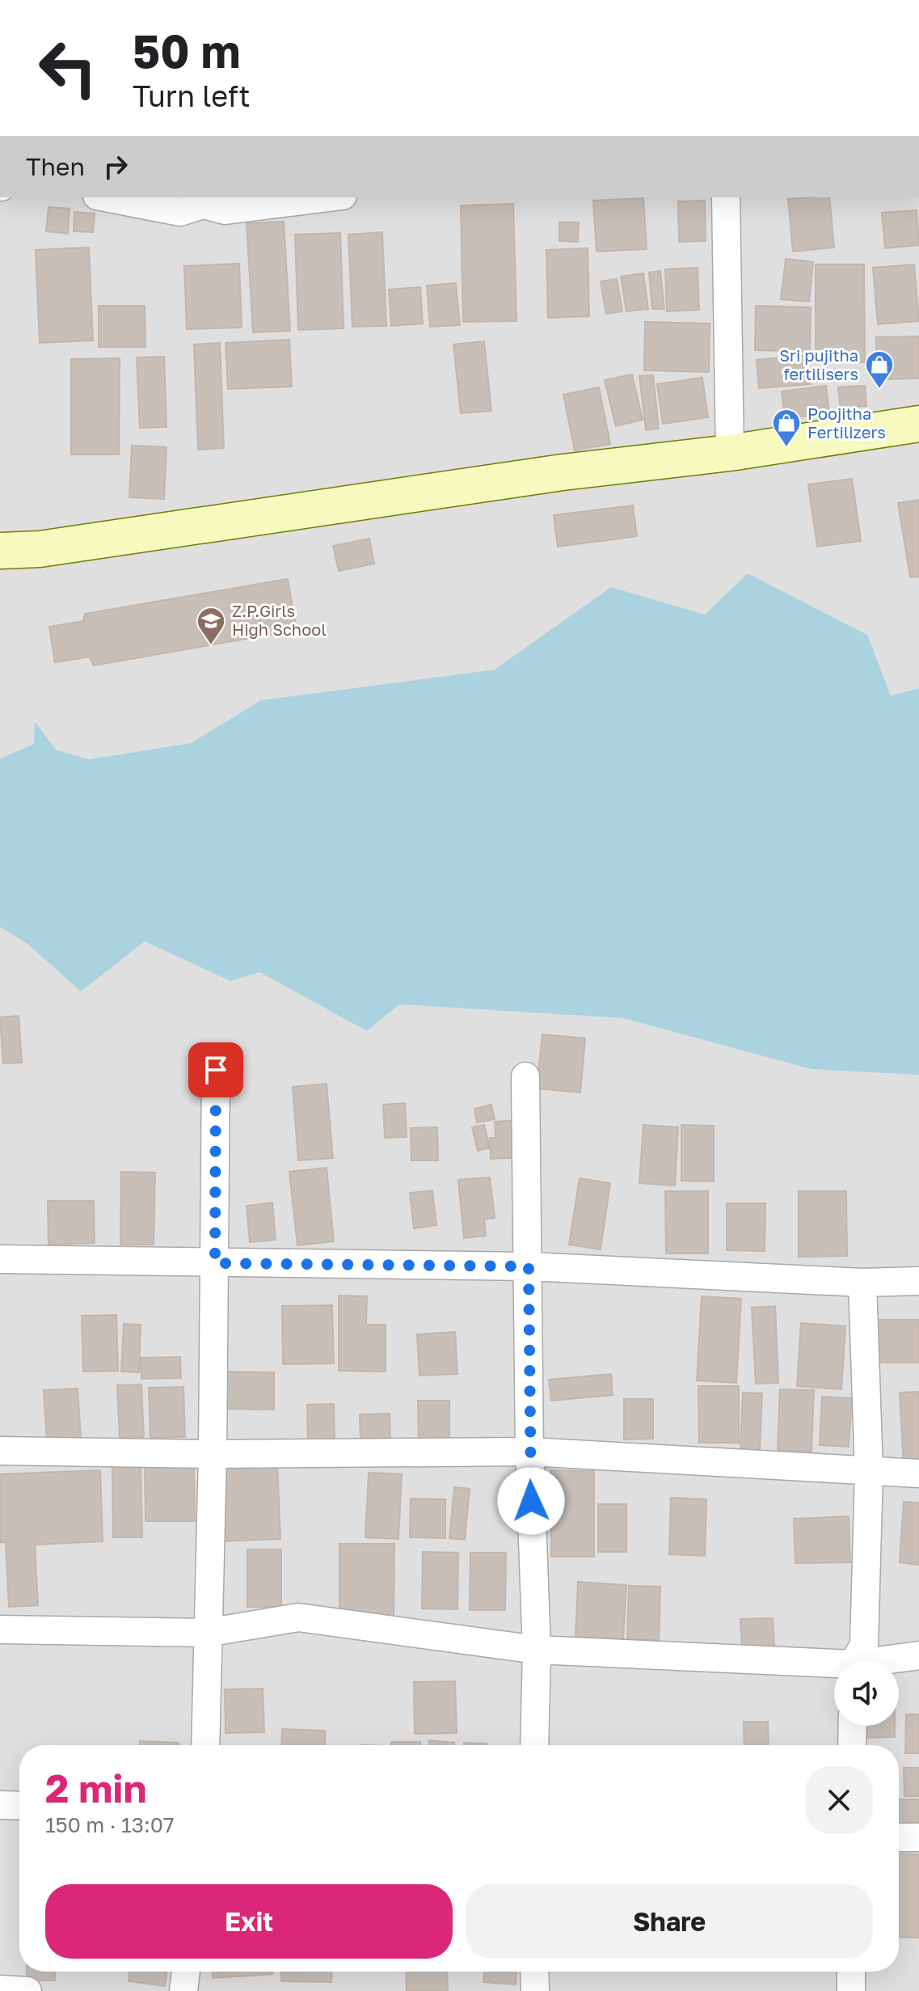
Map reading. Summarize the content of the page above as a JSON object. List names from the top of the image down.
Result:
{
  "places": {
    "shop": ["Sri pujitha fertilisers", "Poojitha Fertilizers"],
    "school or university": ["Z.P.Girls High School"]
  },
  "page": {
    "turn": ["50 m", "Turn left"],
    "then": "Then",
    "heading": ["2 min", "150 m · 13:07"],
    "buttons": ["Exit", "Share"]
  }
}
